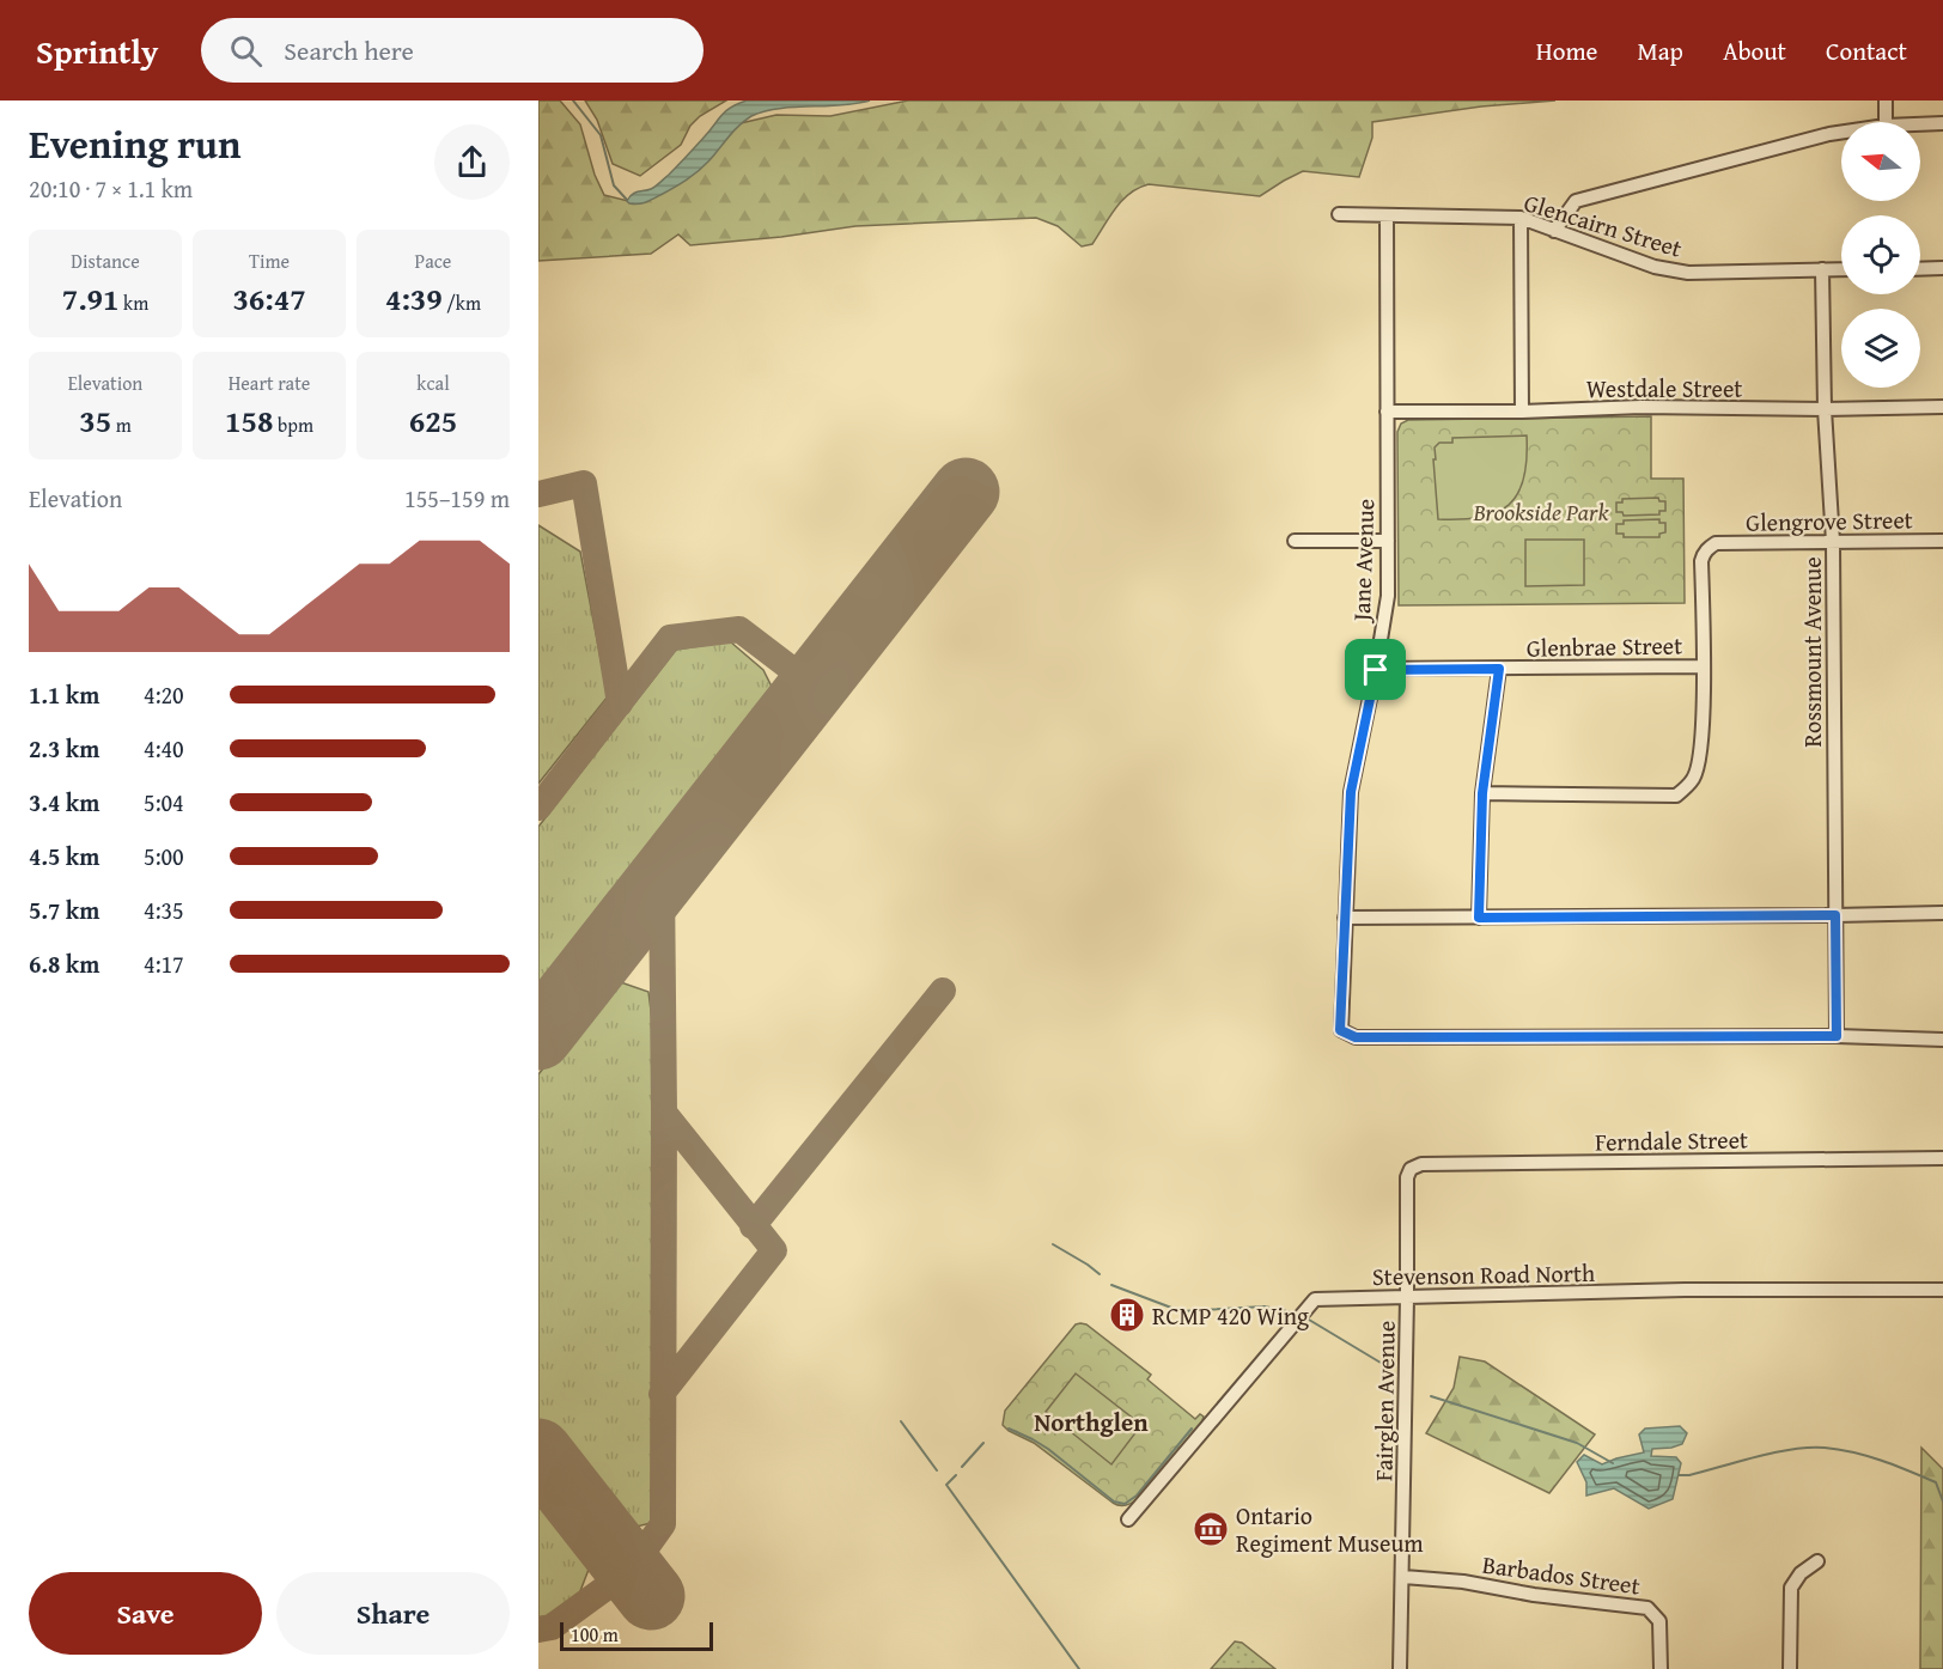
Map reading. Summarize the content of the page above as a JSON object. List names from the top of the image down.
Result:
{
  "streets": {
    "street": [
      "Glencairn Street",
      "Westdale Street",
      "Glengrove Street",
      "Jane Avenue",
      "Glenbrae Street",
      "Rossmount Avenue",
      "Ferndale Street",
      "Stevenson Road North",
      "Fairglen Avenue",
      "Barbados Street"
    ]
  },
  "crossings": [
    ["Glencairn Street", "Jane Avenue"],
    ["Glencairn Street", "Rossmount Avenue"],
    ["Westdale Street", "Jane Avenue"],
    ["Westdale Street", "Rossmount Avenue"],
    ["Glengrove Street", "Glenbrae Street"],
    ["Glengrove Street", "Rossmount Avenue"],
    ["Jane Avenue", "Glenbrae Street"],
    ["Jane Avenue", "Rossmount Avenue"],
    ["Ferndale Street", "Fairglen Avenue"],
    ["Stevenson Road North", "Fairglen Avenue"],
    ["Fairglen Avenue", "Barbados Street"]
  ],
  "districts": ["Northglen"],
  "parks": ["Brookside Park"],
  "places": {
    "building": ["RCMP 420 Wing"],
    "museum": ["Ontario Regiment Museum"]
  },
  "scale_bar": "100 m",
  "north": "left",
  "page": {
    "header": "Sprintly",
    "search": "Search here",
    "nav": [
      "Home",
      "Map",
      "About",
      "Contact"
    ],
    "heading": ["Evening run", "20:10 · 7 × 1.1 km"],
    "stats": [
      ["Distance", "7.91 km"],
      ["Time", "36:47"],
      ["Pace", "4:39 /km"],
      ["Elevation", "35 m"],
      ["Heart rate", "158 bpm"],
      ["kcal", "625"]
    ],
    "chart": ["Elevation", "155–159 m"],
    "list": [
      {
        "name": "1.1 km",
        "note": "4:20"
      },
      {
        "name": "2.3 km",
        "note": "4:40"
      },
      {
        "name": "3.4 km",
        "note": "5:04"
      },
      {
        "name": "4.5 km",
        "note": "5:00"
      },
      {
        "name": "5.7 km",
        "note": "4:35"
      },
      {
        "name": "6.8 km",
        "note": "4:17"
      }
    ],
    "buttons": ["Save", "Share"],
    "scale": "100 m"
  }
}
